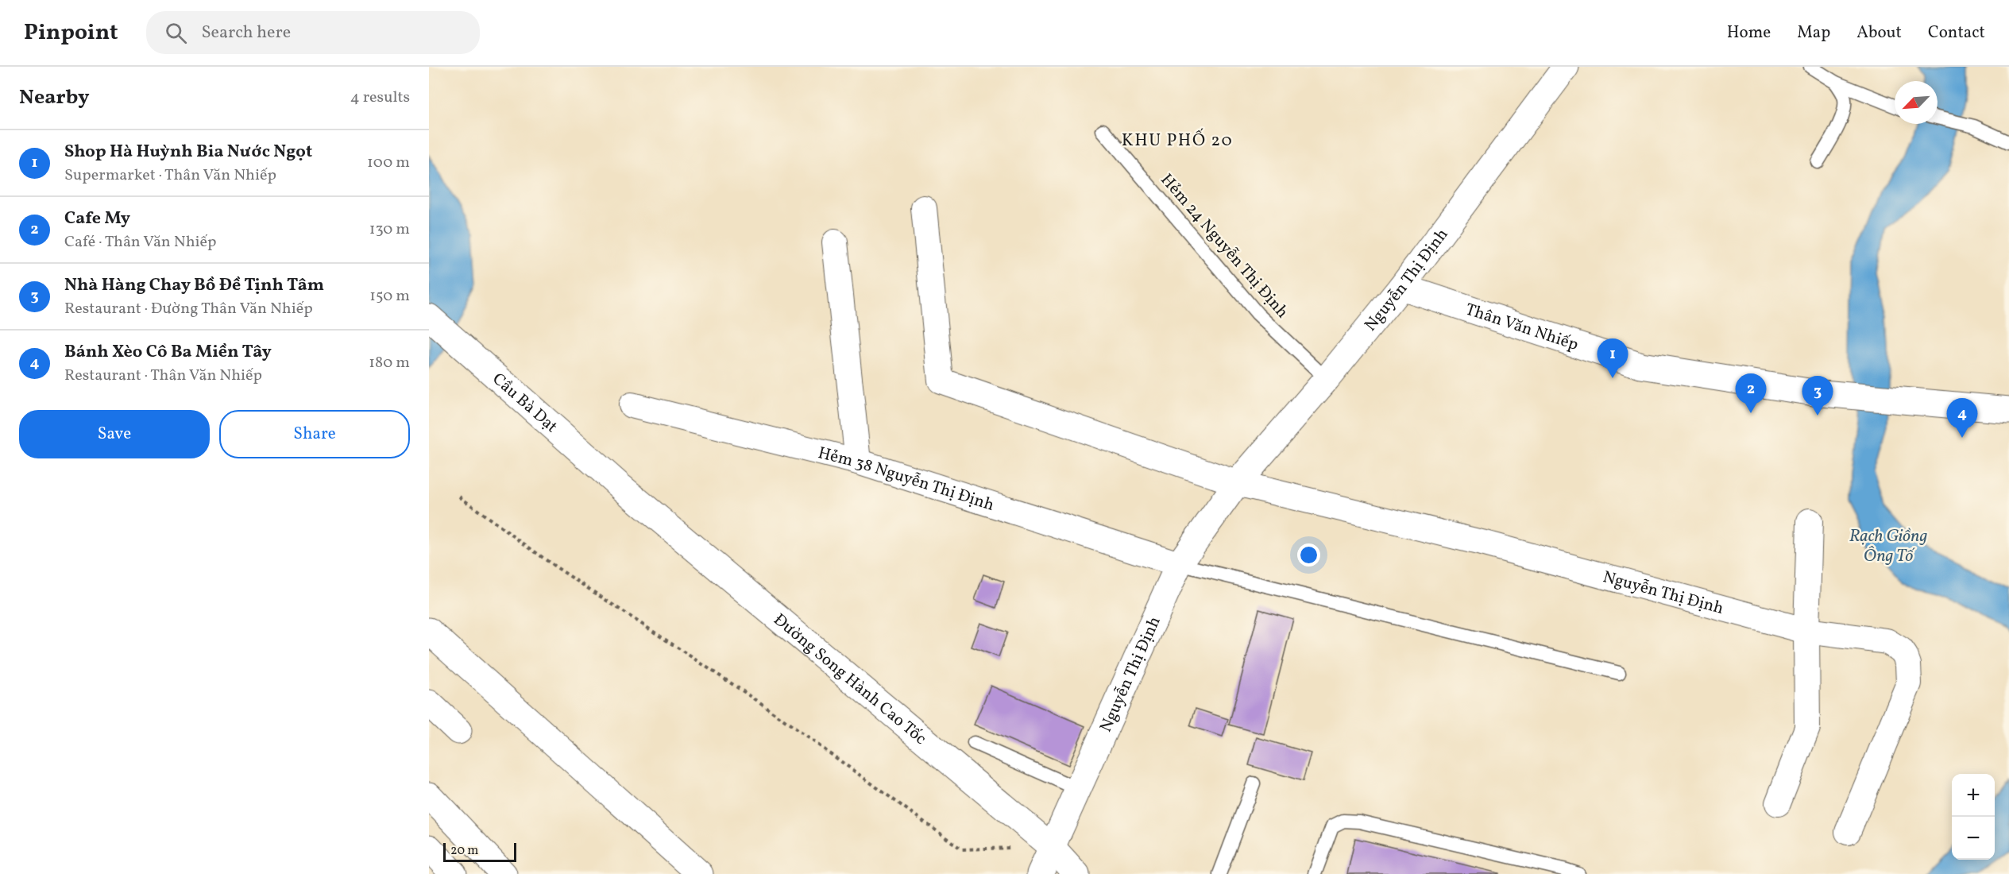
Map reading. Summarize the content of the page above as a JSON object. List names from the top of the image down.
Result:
{
  "streets": {
    "main road": [
      "Nguyễn Thị Định",
      "Thân Văn Nhiếp",
      "Cầu Bà Dạt",
      "Đường Song Hành Cao Tốc"
    ],
    "street": ["Hẻm 38 Nguyễn Thị Định"],
    "lane": ["Hẻm 24 Nguyễn Thị Định"]
  },
  "crossings": [
    ["Hẻm 24 Nguyễn Thị Định", "Nguyễn Thị Định"],
    ["Nguyễn Thị Định", "Thân Văn Nhiếp"],
    ["Nguyễn Thị Định", "Hẻm 38 Nguyễn Thị Định"],
    ["Nguyễn Thị Định", "Đường Song Hành Cao Tốc"],
    ["Cầu Bà Dạt", "Đường Song Hành Cao Tốc"]
  ],
  "districts": ["KHU PHỐ 20"],
  "water": ["Rạch Giồng Ông Tố"],
  "scale_bar": "20 m",
  "north": "bottom left",
  "page": {
    "header": "Pinpoint",
    "search": "Search here",
    "nav": [
      "Home",
      "Map",
      "About",
      "Contact"
    ],
    "heading": ["Nearby", "4 results"],
    "list": [
      {
        "mark": "1",
        "name": "Shop Hà Huỳnh Bia Nước Ngọt",
        "note": "Supermarket · Thân Văn Nhiếp",
        "value": "100 m"
      },
      {
        "mark": "2",
        "name": "Cafe My",
        "note": "Café · Thân Văn Nhiếp",
        "value": "130 m"
      },
      {
        "mark": "3",
        "name": "Nhà Hàng Chay Bồ Đề Tịnh Tâm",
        "note": "Restaurant · Đường Thân Văn Nhiếp",
        "value": "150 m"
      },
      {
        "mark": "4",
        "name": "Bánh Xèo Cô Ba Miền Tây",
        "note": "Restaurant · Thân Văn Nhiếp",
        "value": "180 m"
      }
    ],
    "pins": [
      "1",
      "2",
      "3",
      "4"
    ],
    "buttons": ["Save", "Share"],
    "map_buttons": ["+", "−"],
    "scale": "20 m"
  }
}
